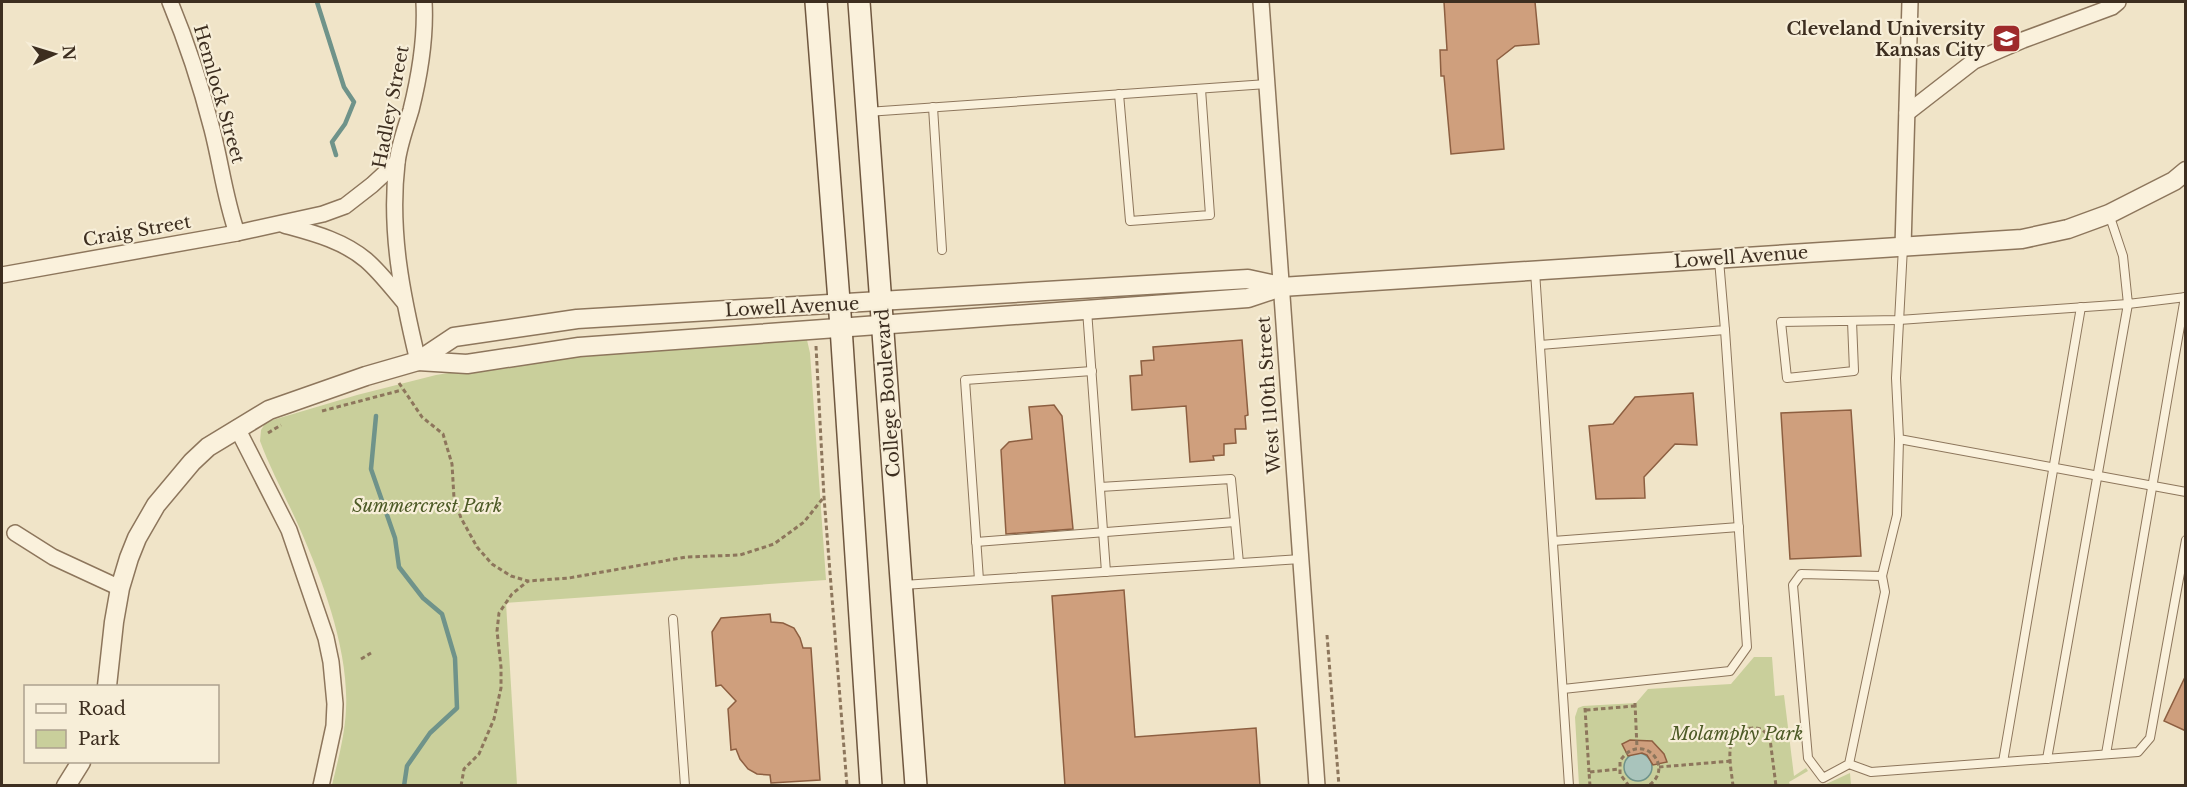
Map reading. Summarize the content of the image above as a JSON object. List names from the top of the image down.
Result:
{
  "streets": {
    "main road": ["College Boulevard"],
    "street": [
      "Hemlock Street",
      "Hadley Street",
      "Craig Street",
      "Lowell Avenue",
      "West 110th Street"
    ]
  },
  "crossings": [
    ["Hemlock Street", "Craig Street"],
    ["Hadley Street", "Craig Street"],
    ["Hadley Street", "Lowell Avenue"],
    ["Lowell Avenue", "College Boulevard"],
    ["Lowell Avenue", "West 110th Street"]
  ],
  "parks": ["Summercrest Park", "Molamphy Park"],
  "places": {
    "school or university": ["Cleveland University Kansas City"]
  },
  "legend": ["Road", "Park"],
  "north": "right"
}
